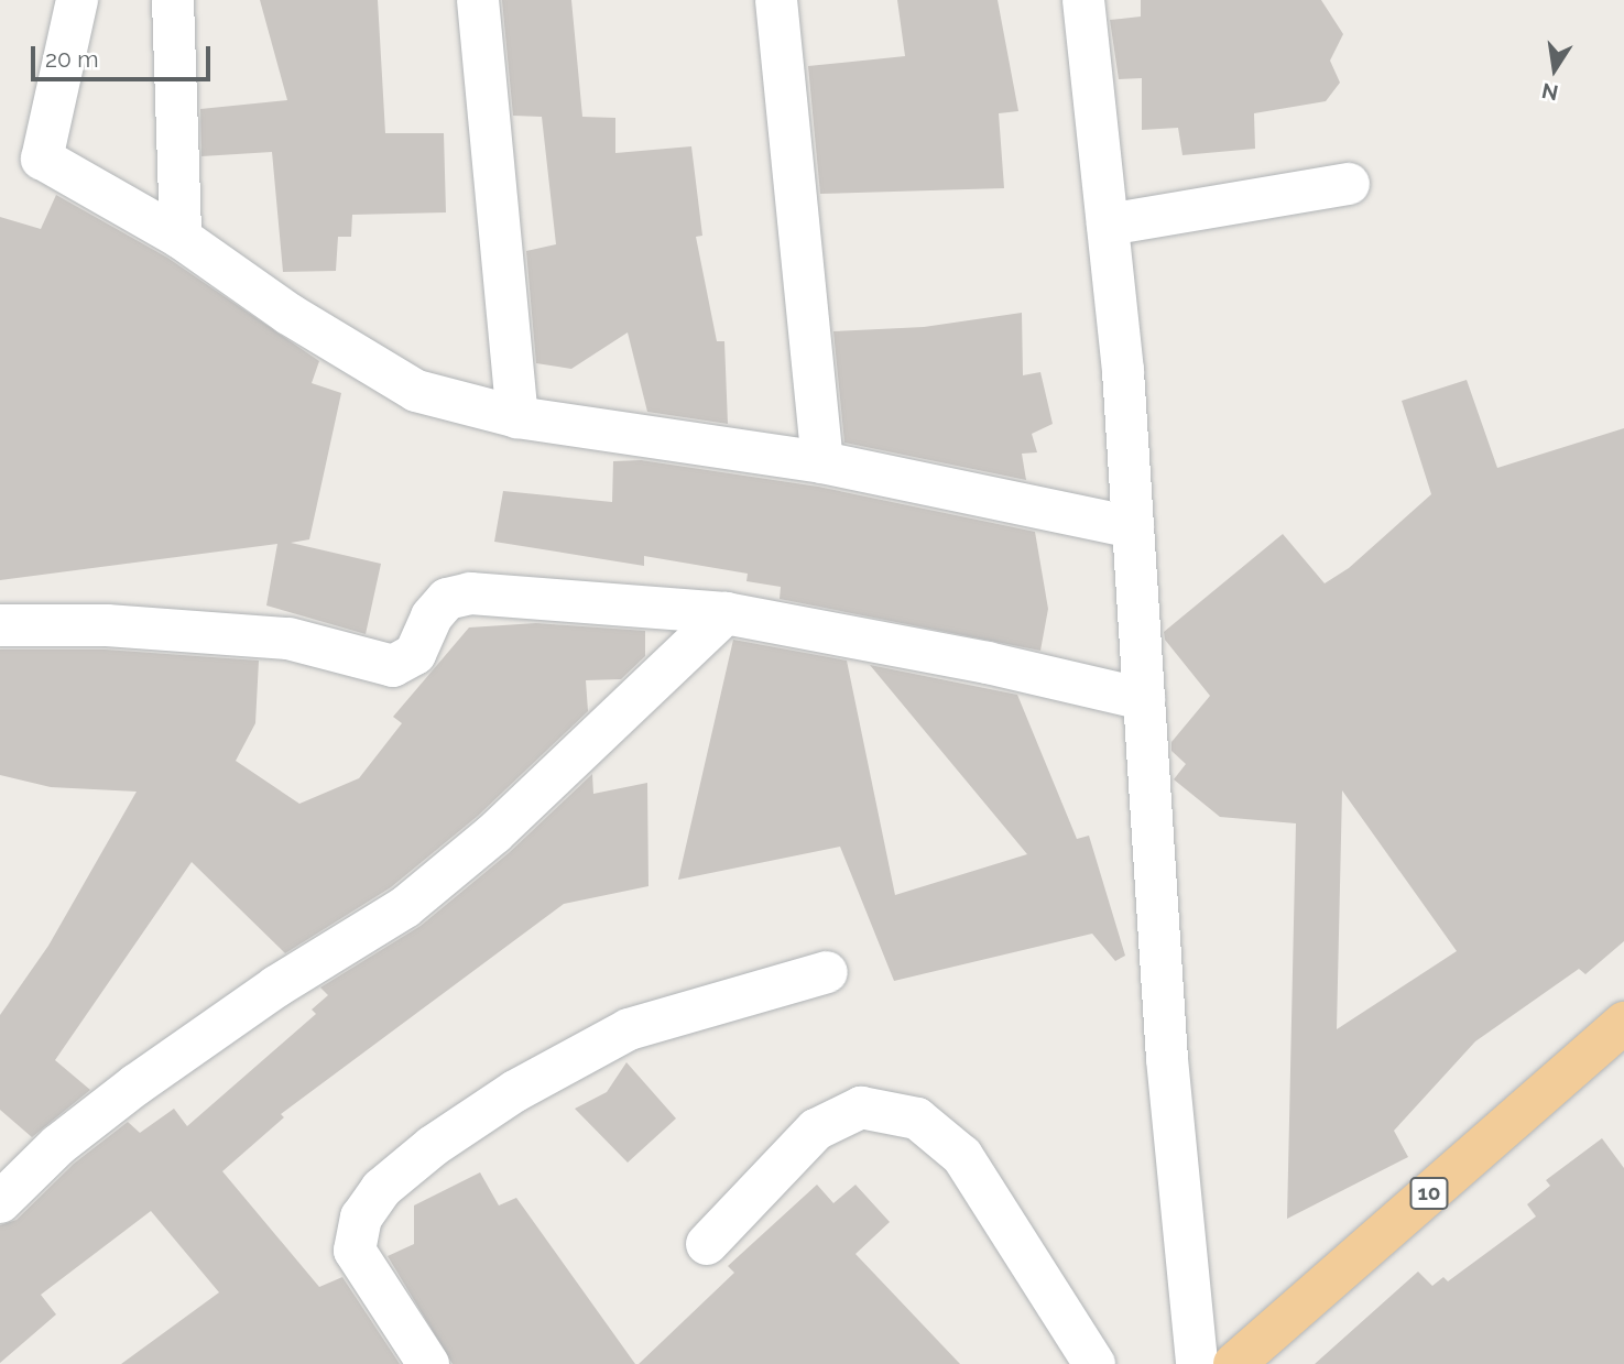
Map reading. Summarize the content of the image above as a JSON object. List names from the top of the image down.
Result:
{
  "streets": {
    "highway": ["10"]
  },
  "scale_bar": "20 m",
  "north": "bottom"
}
